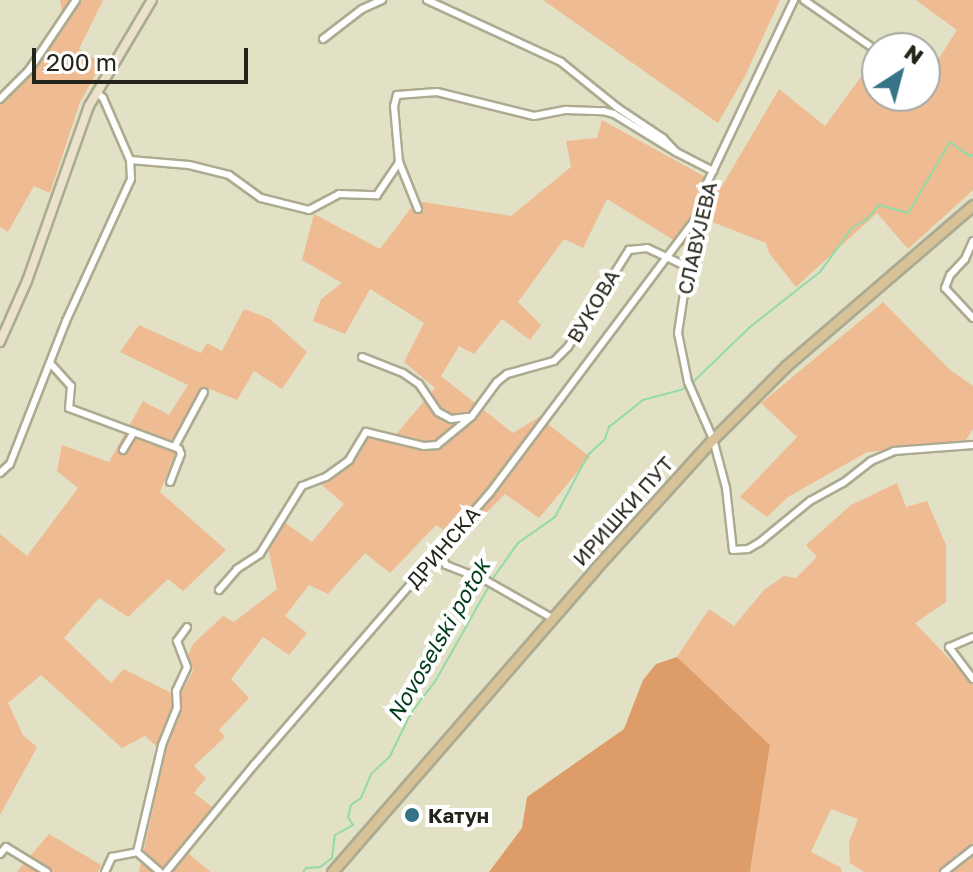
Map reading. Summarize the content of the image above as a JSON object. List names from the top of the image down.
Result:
{
  "streets": {
    "main road": ["ИРИШКИ ПУТ"],
    "street": ["СЛАВУЈЕВА", "ВУКОВА", "ДРИНСКА"]
  },
  "crossings": [
    ["СЛАВУЈЕВА", "ВУКОВА"],
    ["СЛАВУЈЕВА", "ИРИШКИ ПУТ"],
    ["СЛАВУЈЕВА", "ДРИНСКА"],
    ["ВУКОВА", "ДРИНСКА"]
  ],
  "water": ["Novoselski potok"],
  "places": ["Катун"],
  "scale_bar": "200 m",
  "north": "top right"
}
